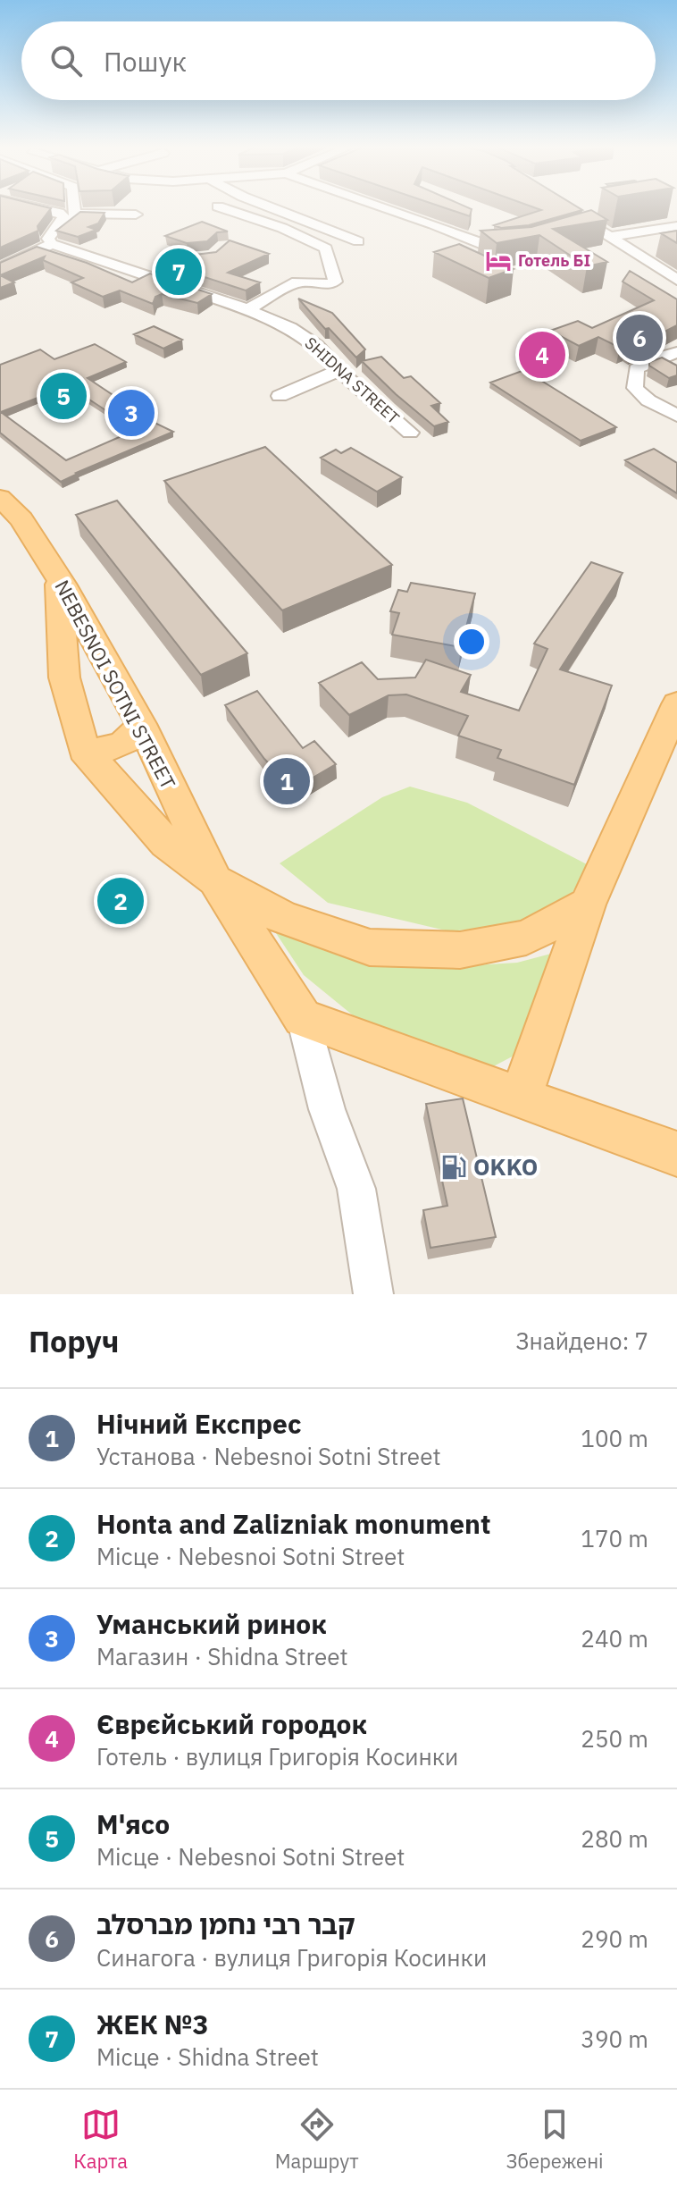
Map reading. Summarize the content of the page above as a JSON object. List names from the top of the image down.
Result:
{
  "streets": {
    "main road": ["NEBESNOI SOTNI STREET"],
    "street": ["SHIDNA STREET"]
  },
  "places": {
    "hotel": ["Готель БІ"],
    "fuel station": ["OKKO"]
  },
  "page": {
    "search": "Пошук",
    "pins": [
      "7",
      "6",
      "4",
      "5",
      "3",
      "1",
      "2"
    ],
    "heading": ["Поруч", "Знайдено: 7"],
    "list": [
      {
        "mark": "1",
        "name": "Нічний Експрес",
        "note": "Установа · Nebesnoi Sotni Street",
        "value": "100 m"
      },
      {
        "mark": "2",
        "name": "Honta and Zalizniak monument",
        "note": "Місце · Nebesnoi Sotni Street",
        "value": "170 m"
      },
      {
        "mark": "3",
        "name": "Уманський ринок",
        "note": "Магазин · Shidna Street",
        "value": "240 m"
      },
      {
        "mark": "4",
        "name": "Єврєйський городок",
        "note": "Готель · вулиця Григорія Косинки",
        "value": "250 m"
      },
      {
        "mark": "5",
        "name": "М'ясо",
        "note": "Місце · Nebesnoi Sotni Street",
        "value": "280 m"
      },
      {
        "mark": "6",
        "name": "קבר רבי נחמן מברסלב",
        "note": "Синагога · вулиця Григорія Косинки",
        "value": "290 m"
      },
      {
        "mark": "7",
        "name": "ЖЕК №3",
        "note": "Місце · Shidna Street",
        "value": "390 m"
      }
    ],
    "nav": ["Карта", "Маршрут", "Збережені"]
  }
}
